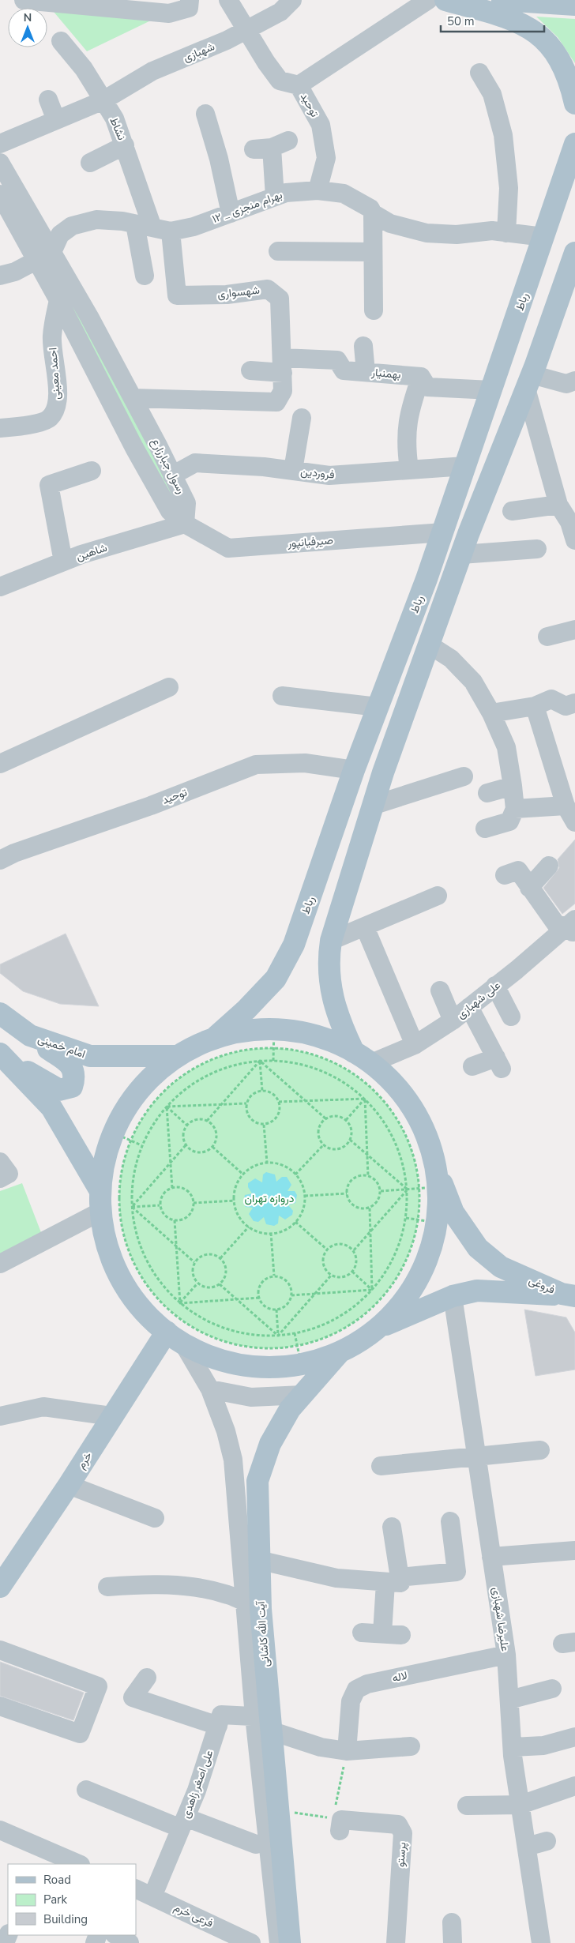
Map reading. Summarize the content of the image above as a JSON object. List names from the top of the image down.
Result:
{
  "streets": {
    "main road": [
      "رباط",
      "امام خمینی",
      "فروغی",
      "خرم",
      "آیت الله کاشانی"
    ],
    "street": [
      "شهبازی",
      "توحید",
      "نشاط",
      "۱۲ _ بهرام منجزی",
      "شهسواری",
      "احمد معینی",
      "بهمنیار",
      "رسول جبارزارع",
      "فروردین",
      "صیرفیانپور",
      "شاهین",
      "علی شهبازی",
      "علیرضا شهبازی",
      "لاله",
      "علی اصغر زاهدی",
      "پرستو",
      "فرعی خرم"
    ]
  },
  "crossings": [
    ["شهبازی", "توحید"],
    ["شهبازی", "نشاط"],
    ["توحید", "۱۲ _ بهرام منجزی"],
    ["توحید", "رباط"],
    ["نشاط", "۱۲ _ بهرام منجزی"],
    ["نشاط", "شهسواری"],
    ["۱۲ _ بهرام منجزی", "شهسواری"],
    ["۱۲ _ بهرام منجزی", "رباط"],
    ["۱۲ _ بهرام منجزی", "رسول جبارزارع"],
    ["شهسواری", "بهمنیار"],
    ["شهسواری", "رسول جبارزارع"],
    ["رباط", "فروردین"],
    ["رباط", "صیرفیانپور"],
    ["احمد معینی", "رسول جبارزارع"],
    ["رسول جبارزارع", "فروردین"],
    ["رسول جبارزارع", "صیرفیانپور"],
    ["رسول جبارزارع", "شاهین"],
    ["صیرفیانپور", "شاهین"],
    ["فروغی", "علیرضا شهبازی"],
    ["خرم", "آیت الله کاشانی"],
    ["علیرضا شهبازی", "لاله"],
    ["آیت الله کاشانی", "علی اصغر زاهدی"],
    ["علی اصغر زاهدی", "فرعی خرم"]
  ],
  "parks": ["دروازه تهران"],
  "legend": ["Road", "Park", "Building"],
  "scale_bar": "50 m",
  "north": "top"
}
